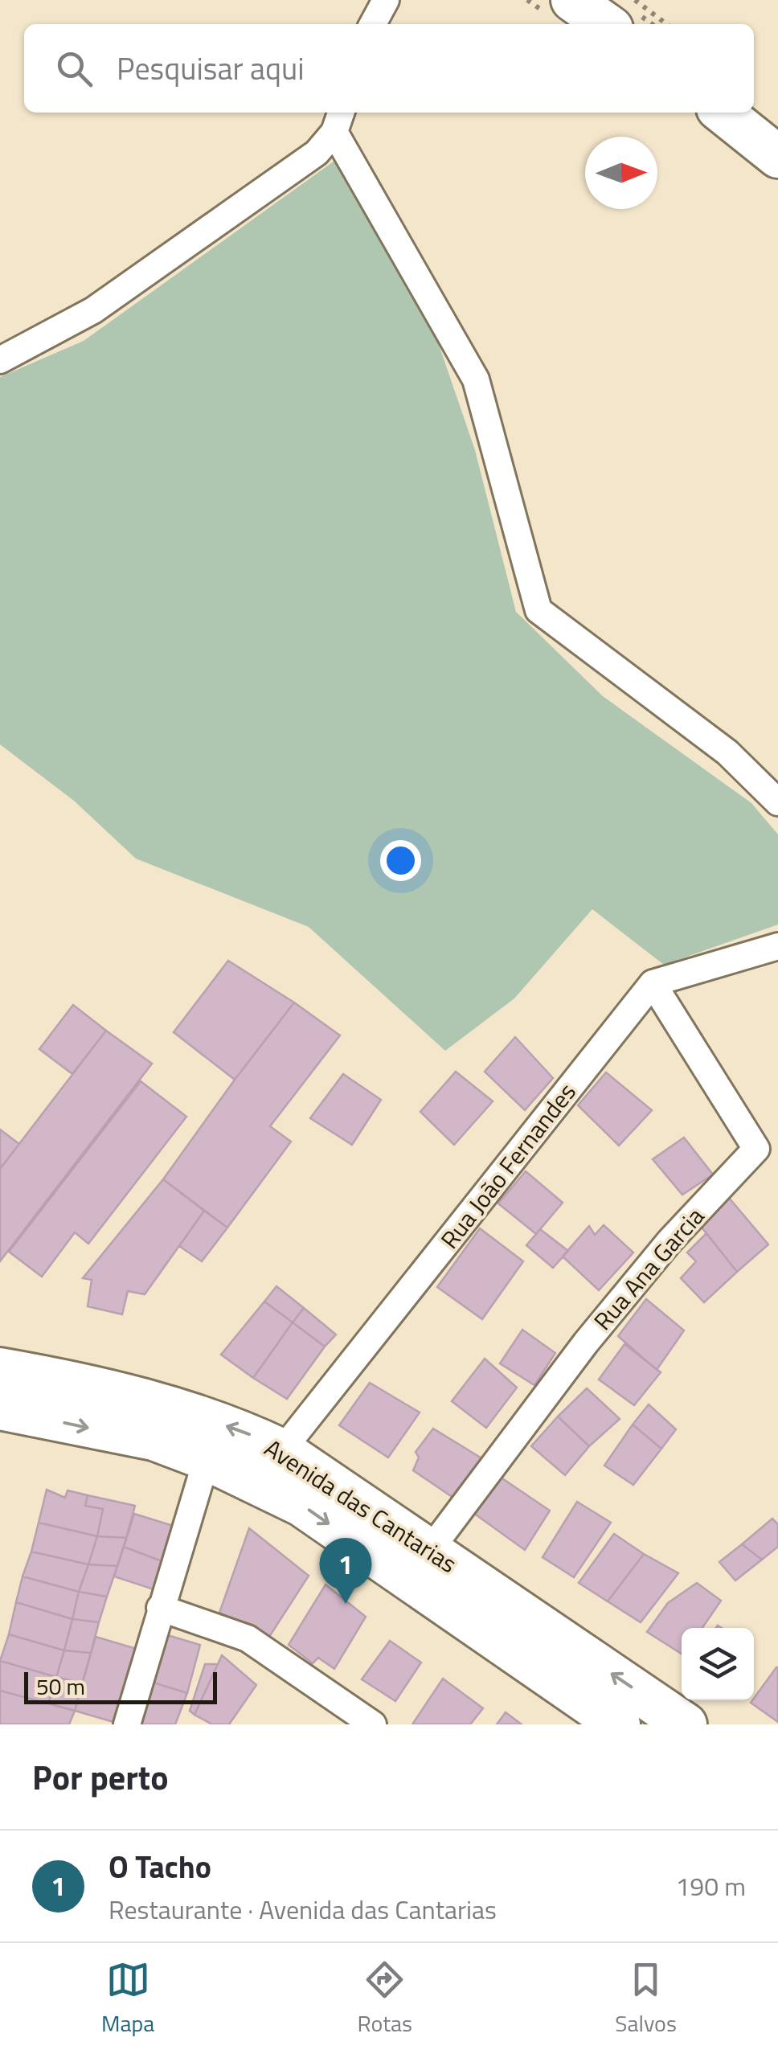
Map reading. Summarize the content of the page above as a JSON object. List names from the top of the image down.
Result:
{
  "streets": {
    "main road": ["Avenida das Cantarias"],
    "street": ["Rua João Fernandes", "Rua Ana Garcia"]
  },
  "crossings": [
    ["Rua João Fernandes", "Rua Ana Garcia"],
    ["Rua João Fernandes", "Avenida das Cantarias"],
    ["Rua Ana Garcia", "Avenida das Cantarias"]
  ],
  "scale_bar": "50 m",
  "north": "right",
  "page": {
    "search": "Pesquisar aqui",
    "pins": "1",
    "scale": "50 m",
    "heading": "Por perto",
    "list": [
      {
        "mark": "1",
        "name": "O Tacho",
        "note": "Restaurante · Avenida das Cantarias",
        "value": "190 m"
      }
    ],
    "nav": ["Mapa", "Rotas", "Salvos"]
  }
}
